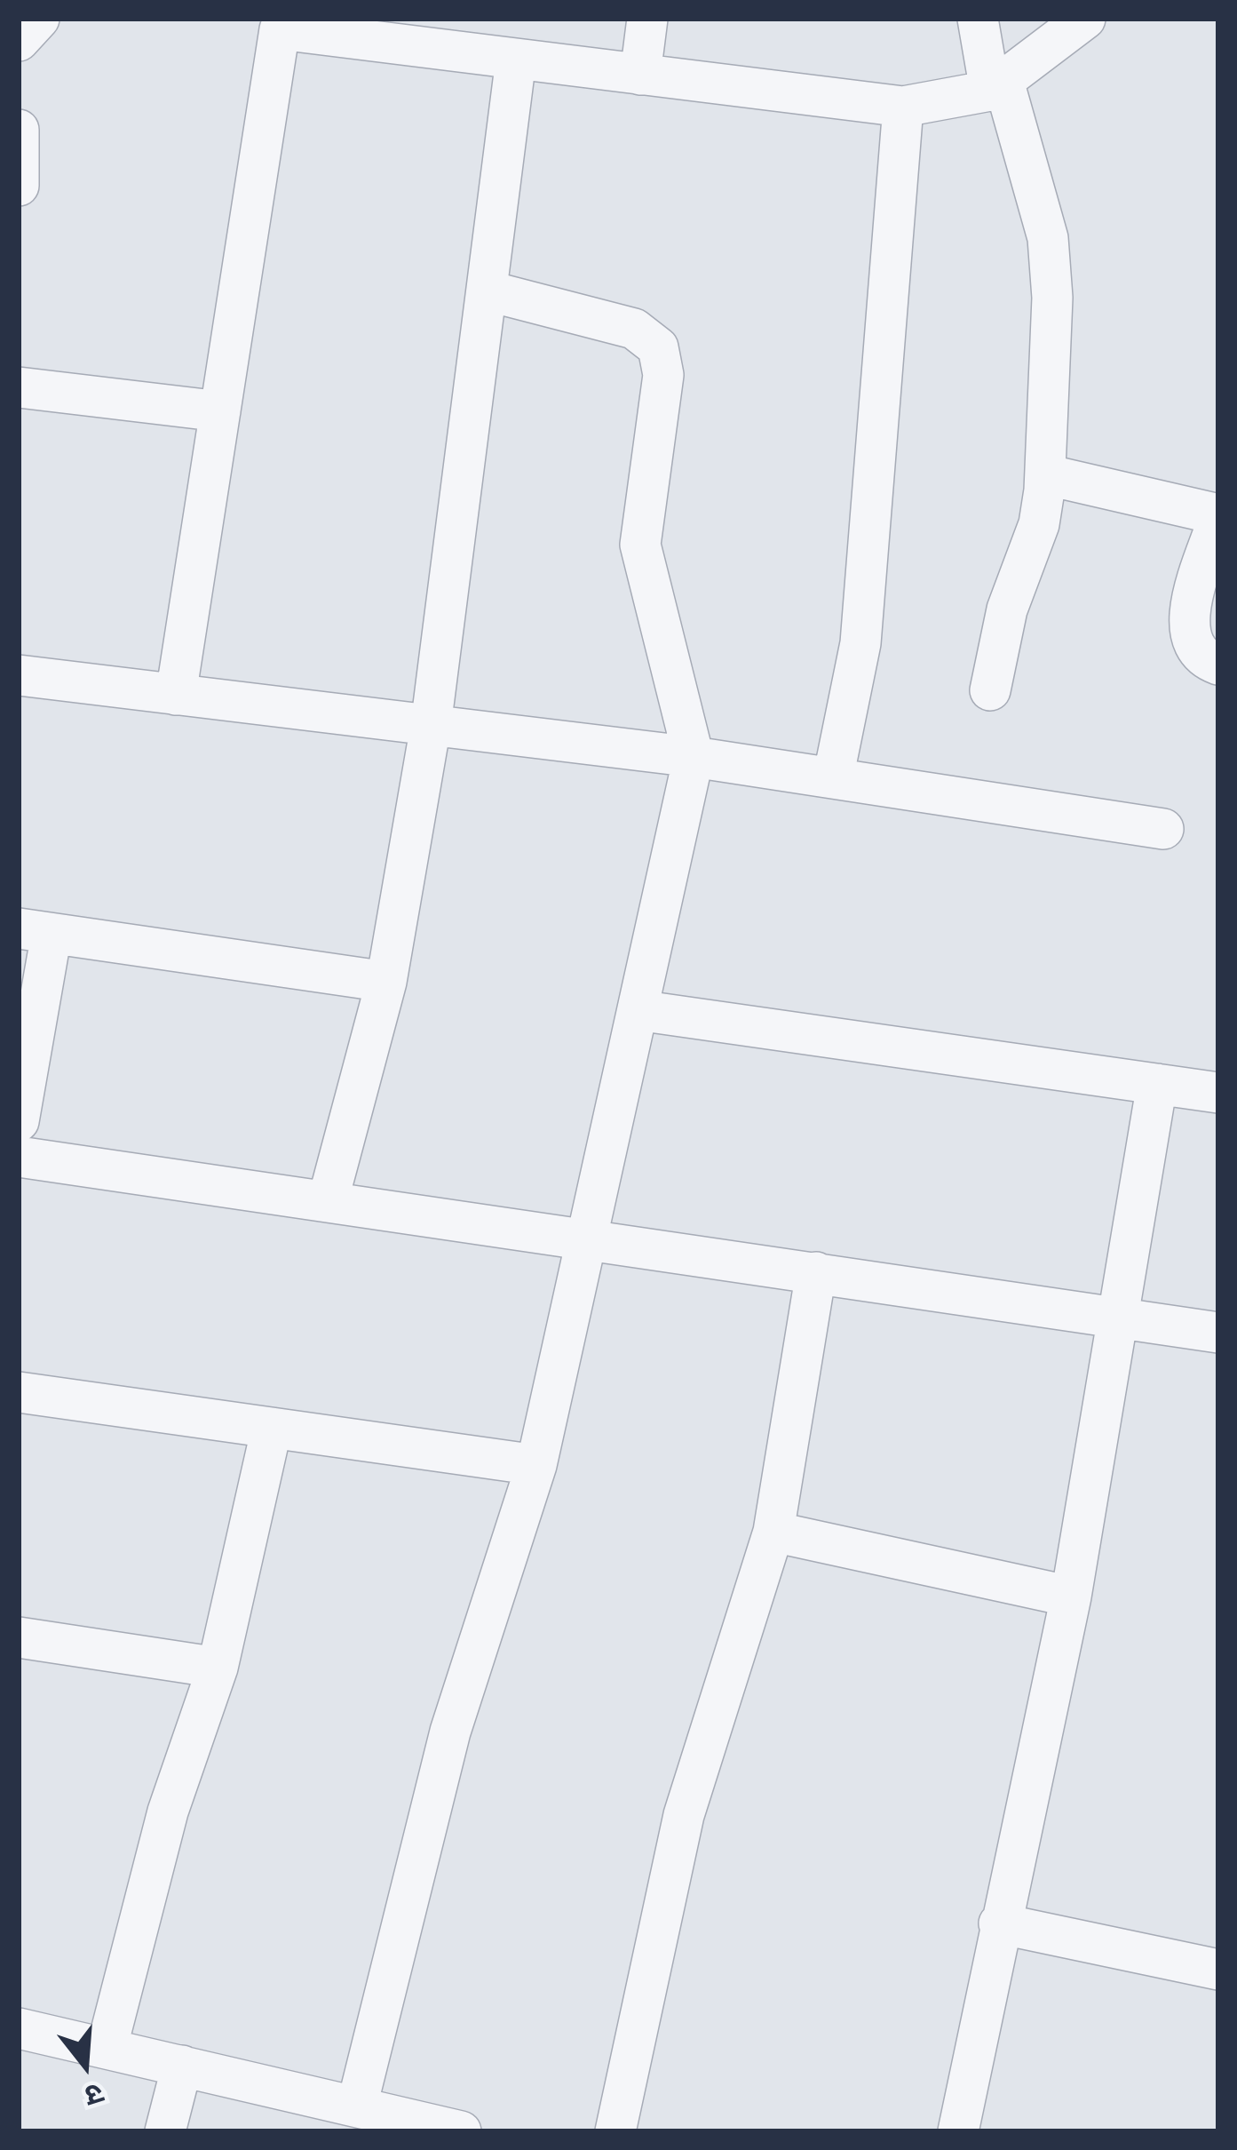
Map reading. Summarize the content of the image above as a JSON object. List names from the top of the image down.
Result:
{
  "north": "bottom"
}
